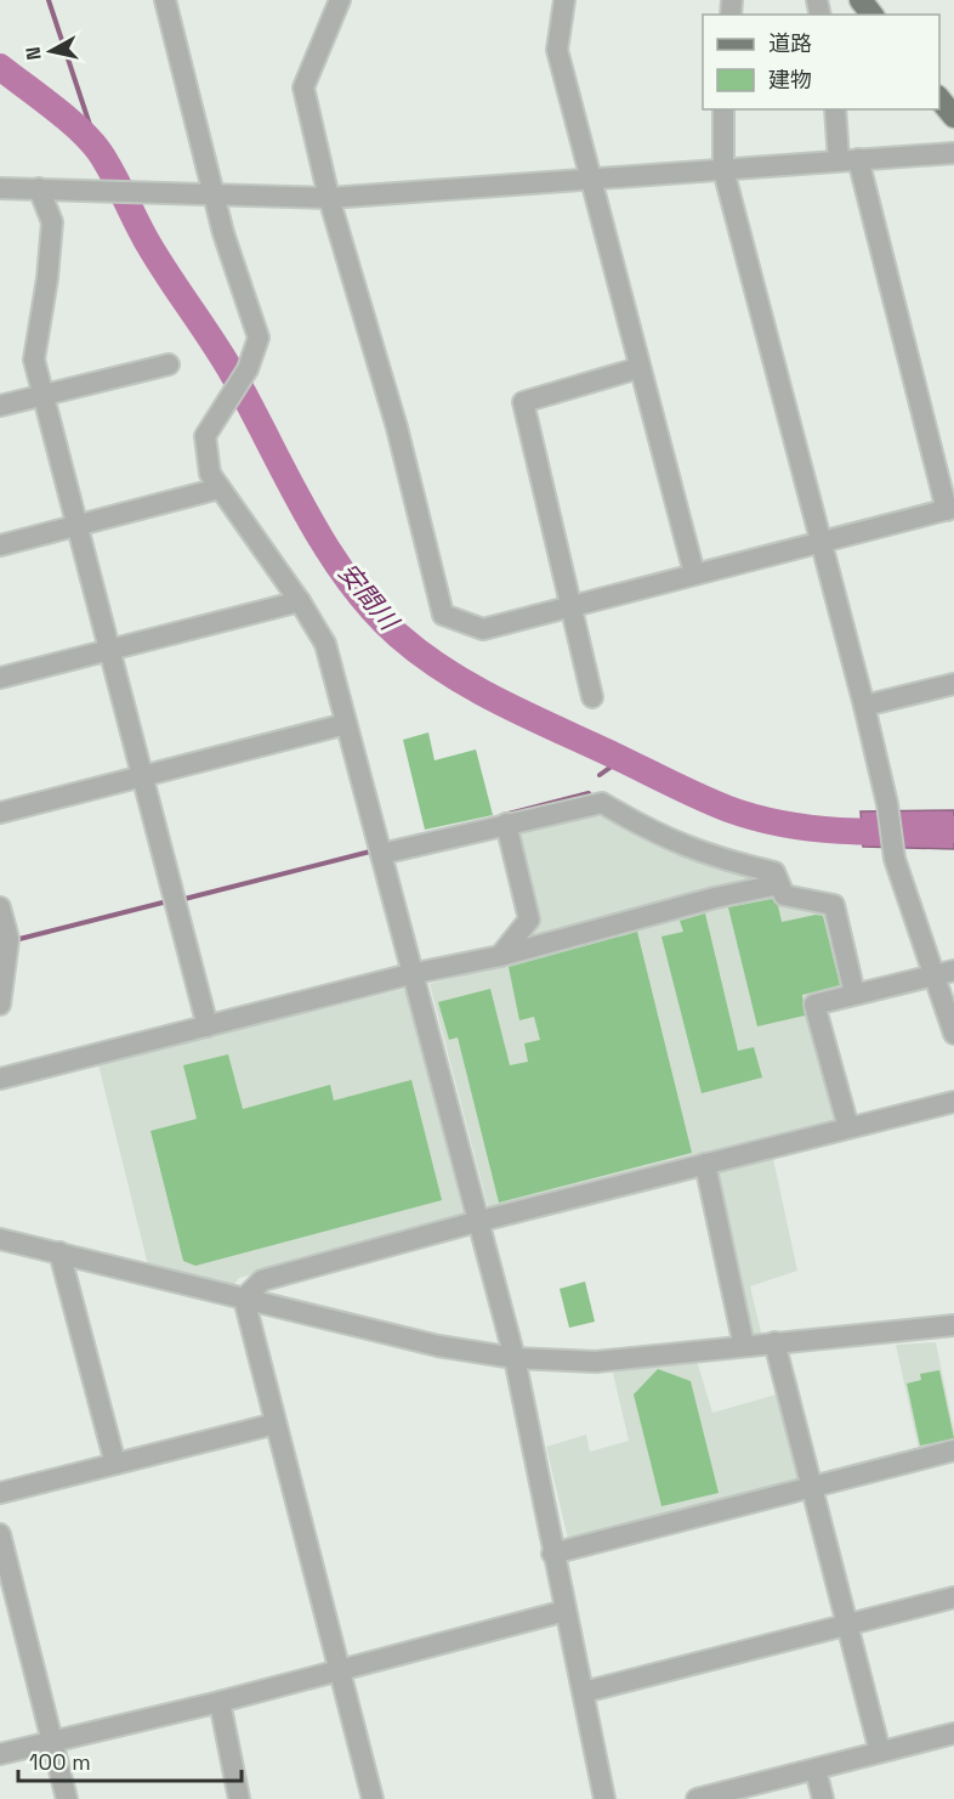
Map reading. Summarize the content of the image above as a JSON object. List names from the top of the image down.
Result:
{
  "water": ["安間川"],
  "legend": ["道路", "建物"],
  "scale_bar": "100 m",
  "north": "left"
}
